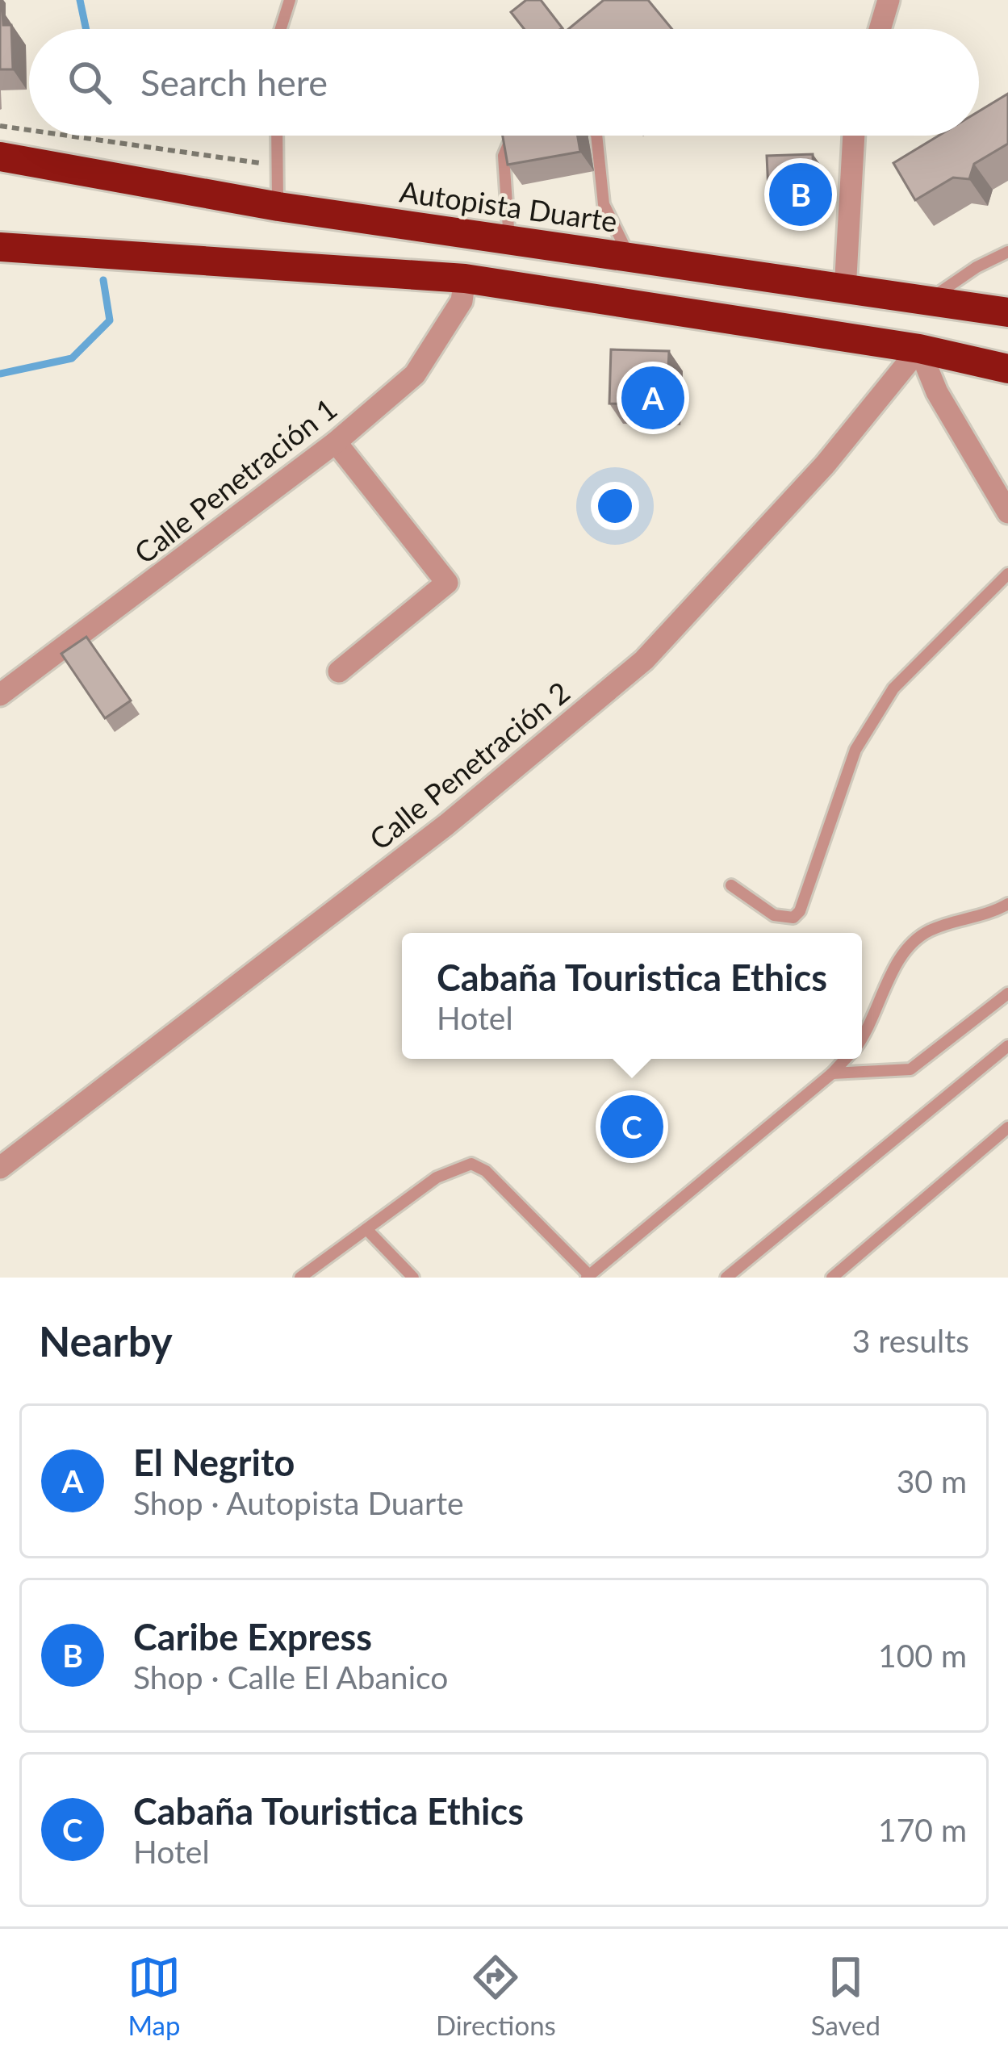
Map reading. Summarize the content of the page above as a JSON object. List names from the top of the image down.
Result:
{
  "streets": {
    "highway": ["Autopista Duarte"],
    "street": ["Calle Penetración 1", "Calle Penetración 2"]
  },
  "page": {
    "search": "Search here",
    "pins": ["B", "A", "C"],
    "popup": ["Cabaña Touristica Ethics", "Hotel"],
    "heading": ["Nearby", "3 results"],
    "list": [
      {
        "mark": "A",
        "name": "El Negrito",
        "note": "Shop · Autopista Duarte",
        "value": "30 m"
      },
      {
        "mark": "B",
        "name": "Caribe Express",
        "note": "Shop · Calle El Abanico",
        "value": "100 m"
      },
      {
        "mark": "C",
        "name": "Cabaña Touristica Ethics",
        "note": "Hotel",
        "value": "170 m"
      }
    ],
    "nav": ["Map", "Directions", "Saved"]
  }
}
